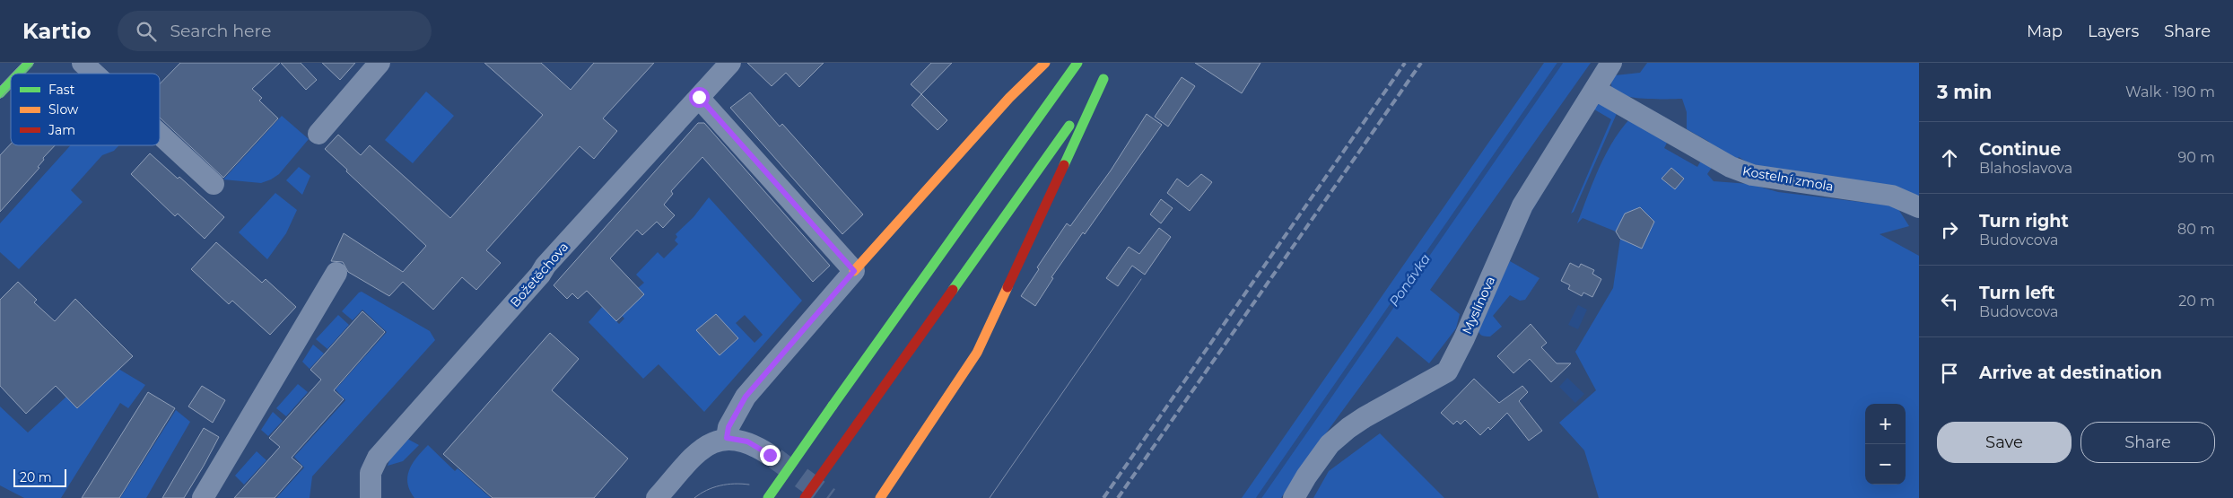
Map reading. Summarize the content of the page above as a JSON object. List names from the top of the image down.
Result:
{
  "streets": {
    "street": ["Kostelní zmola", "Božetěchova", "Myslínova"]
  },
  "crossings": [
    ["Kostelní zmola", "Myslínova"]
  ],
  "water": ["Ponávka"],
  "legend": ["Fast", "Slow", "Jam"],
  "scale_bar": "20 m",
  "page": {
    "header": "Kartio",
    "search": "Search here",
    "nav": ["Map", "Layers", "Share"],
    "heading": ["3 min", "Walk · 190 m"],
    "list": [
      ["Continue", "Blahoslavova", "90 m"],
      ["Turn right", "Budovcova", "80 m"],
      ["Turn left", "Budovcova", "20 m"],
      "Arrive at destination"
    ],
    "map_buttons": ["+", "−"],
    "buttons": ["Save", "Share"],
    "scale": "20 m"
  }
}
